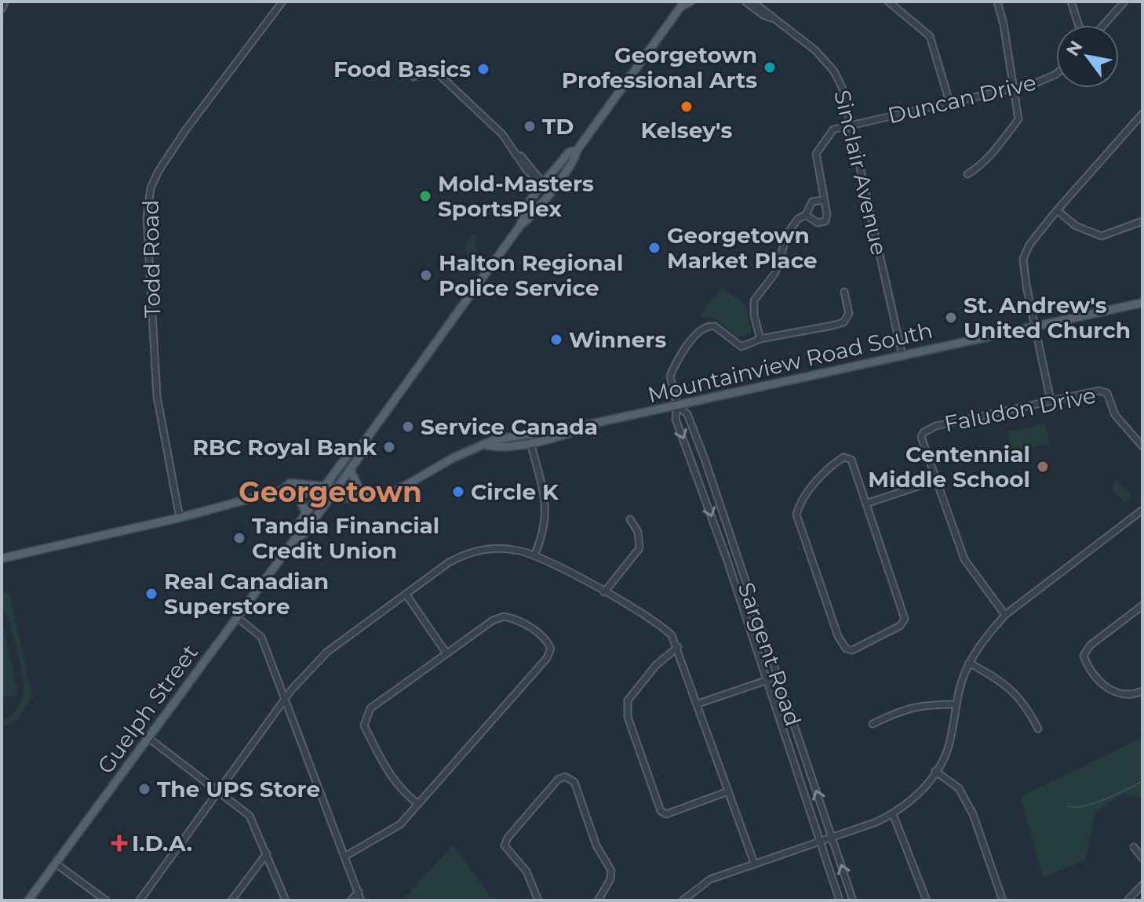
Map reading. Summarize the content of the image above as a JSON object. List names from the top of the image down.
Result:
{
  "streets": {
    "main road": ["Mountainview Road South", "Guelph Street"],
    "street": [
      "Duncan Drive",
      "Sinclair Avenue",
      "Todd Road",
      "Faludon Drive",
      "Sargent Road"
    ]
  },
  "crossings": [
    ["Duncan Drive", "Sinclair Avenue"],
    ["Sinclair Avenue", "Mountainview Road South"],
    ["Todd Road", "Mountainview Road South"],
    ["Mountainview Road South", "Sargent Road"],
    ["Mountainview Road South", "Guelph Street"]
  ],
  "districts": ["Georgetown"],
  "places": {
    "other": [
      "Georgetown Professional Arts",
      "Food Basics",
      "Kelsey's",
      "TD",
      "Mold-Masters SportsPlex",
      "Georgetown Market Place",
      "Halton Regional Police Service",
      "St. Andrew's United Church",
      "Winners",
      "Service Canada",
      "RBC Royal Bank",
      "Centennial Middle School",
      "Circle K",
      "Tandia Financial Credit Union",
      "Real Canadian Superstore",
      "The UPS Store"
    ],
    "health": ["I.D.A."]
  },
  "north": "top left"
}
